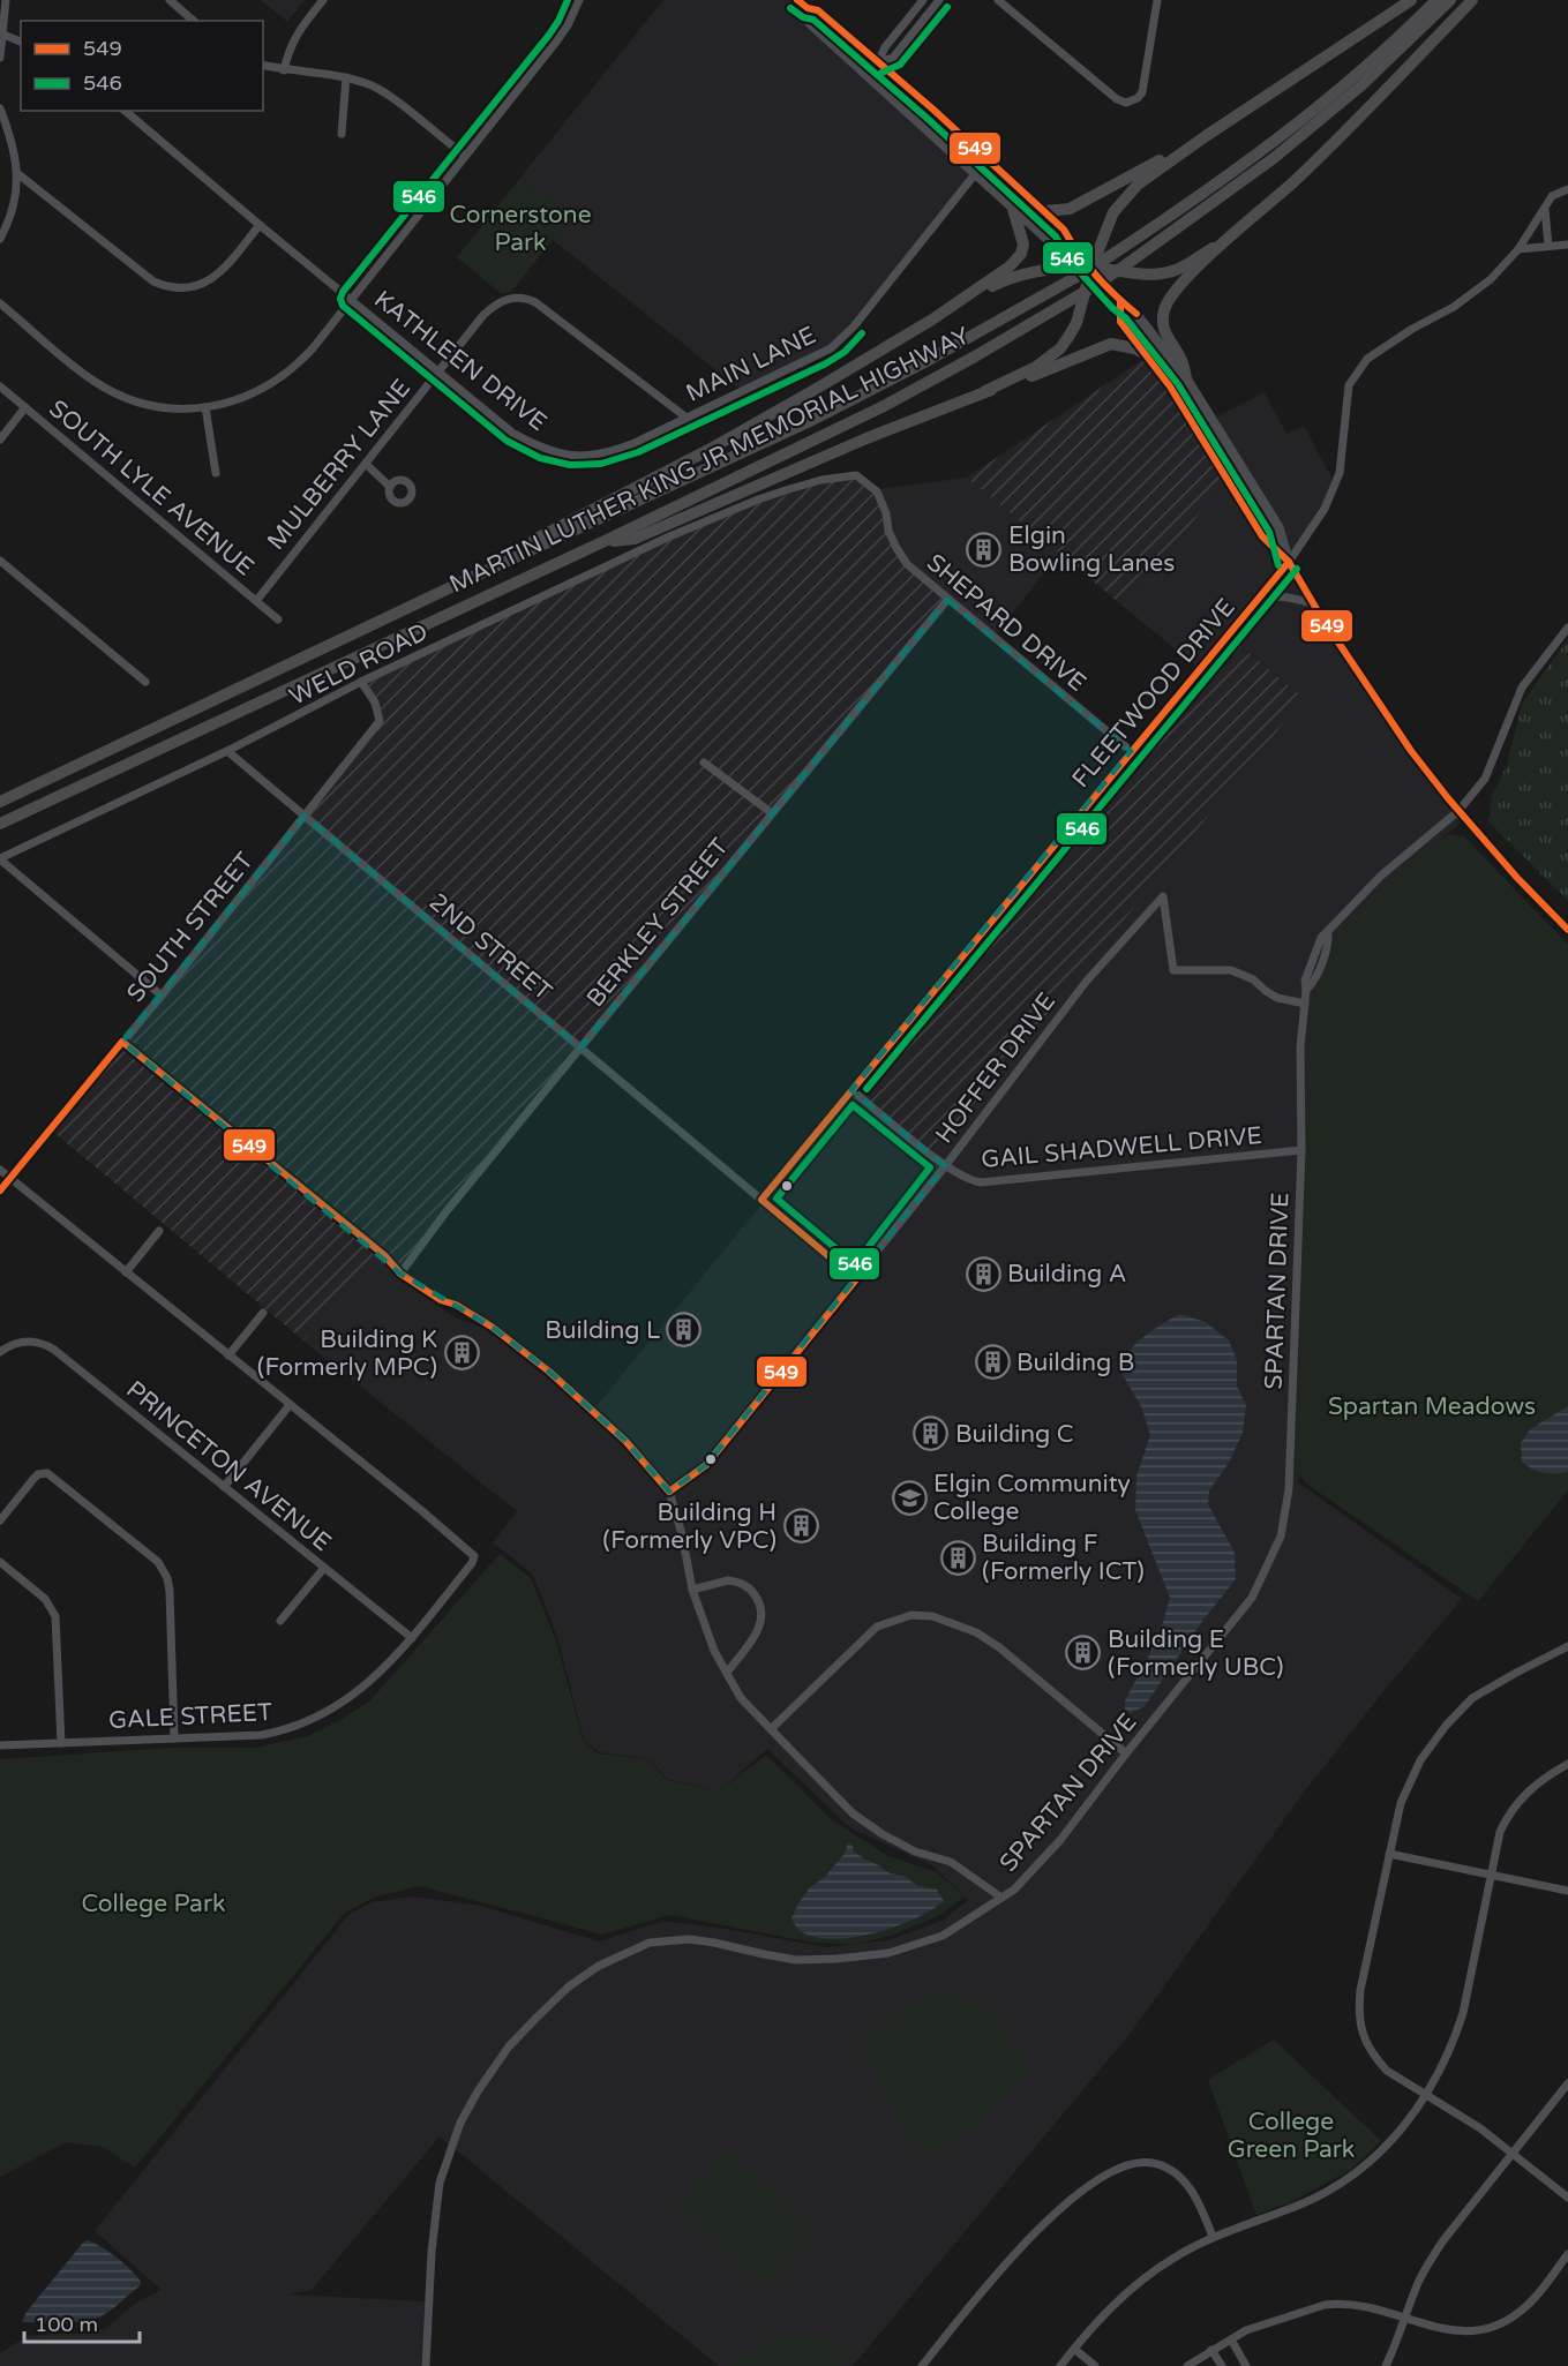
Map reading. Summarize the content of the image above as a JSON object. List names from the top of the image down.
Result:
{
  "streets": {
    "highway": ["MARTIN LUTHER KING JR MEMORIAL HIGHWAY"],
    "street": [
      "KATHLEEN DRIVE",
      "MAIN LANE",
      "MULBERRY LANE",
      "SOUTH LYLE AVENUE",
      "SHEPARD DRIVE",
      "WELD ROAD",
      "FLEETWOOD DRIVE",
      "BERKLEY STREET",
      "SOUTH STREET",
      "2ND STREET",
      "HOFFER DRIVE",
      "GAIL SHADWELL DRIVE",
      "SPARTAN DRIVE",
      "PRINCETON AVENUE",
      "GALE STREET"
    ]
  },
  "crossings": [
    ["KATHLEEN DRIVE", "MAIN LANE"],
    ["KATHLEEN DRIVE", "MULBERRY LANE"],
    ["MAIN LANE", "MULBERRY LANE"],
    ["MULBERRY LANE", "SOUTH LYLE AVENUE"],
    ["SHEPARD DRIVE", "WELD ROAD"],
    ["SHEPARD DRIVE", "FLEETWOOD DRIVE"],
    ["SHEPARD DRIVE", "BERKLEY STREET"],
    ["WELD ROAD", "SOUTH STREET"],
    ["WELD ROAD", "2ND STREET"],
    ["FLEETWOOD DRIVE", "2ND STREET"],
    ["FLEETWOOD DRIVE", "GAIL SHADWELL DRIVE"],
    ["BERKLEY STREET", "2ND STREET"],
    ["SOUTH STREET", "2ND STREET"],
    ["2ND STREET", "HOFFER DRIVE"],
    ["HOFFER DRIVE", "GAIL SHADWELL DRIVE"],
    ["HOFFER DRIVE", "SPARTAN DRIVE"],
    ["GAIL SHADWELL DRIVE", "SPARTAN DRIVE"],
    ["PRINCETON AVENUE", "GALE STREET"]
  ],
  "parks": [
    "Cornerstone Park",
    "Spartan Meadows",
    "College Park",
    "College Green Park"
  ],
  "places": {
    "building": [
      "Elgin Bowling Lanes",
      "Building A",
      "Building L",
      "Building K (Formerly MPC)",
      "Building B",
      "Building C",
      "Building H (Formerly VPC)",
      "Building F (Formerly ICT)",
      "Building E (Formerly UBC)"
    ],
    "school or university": ["Elgin Community College"]
  },
  "lines": ["transit line 549", "transit line 546"],
  "legend": ["549", "546"],
  "scale_bar": "100 m"
}
